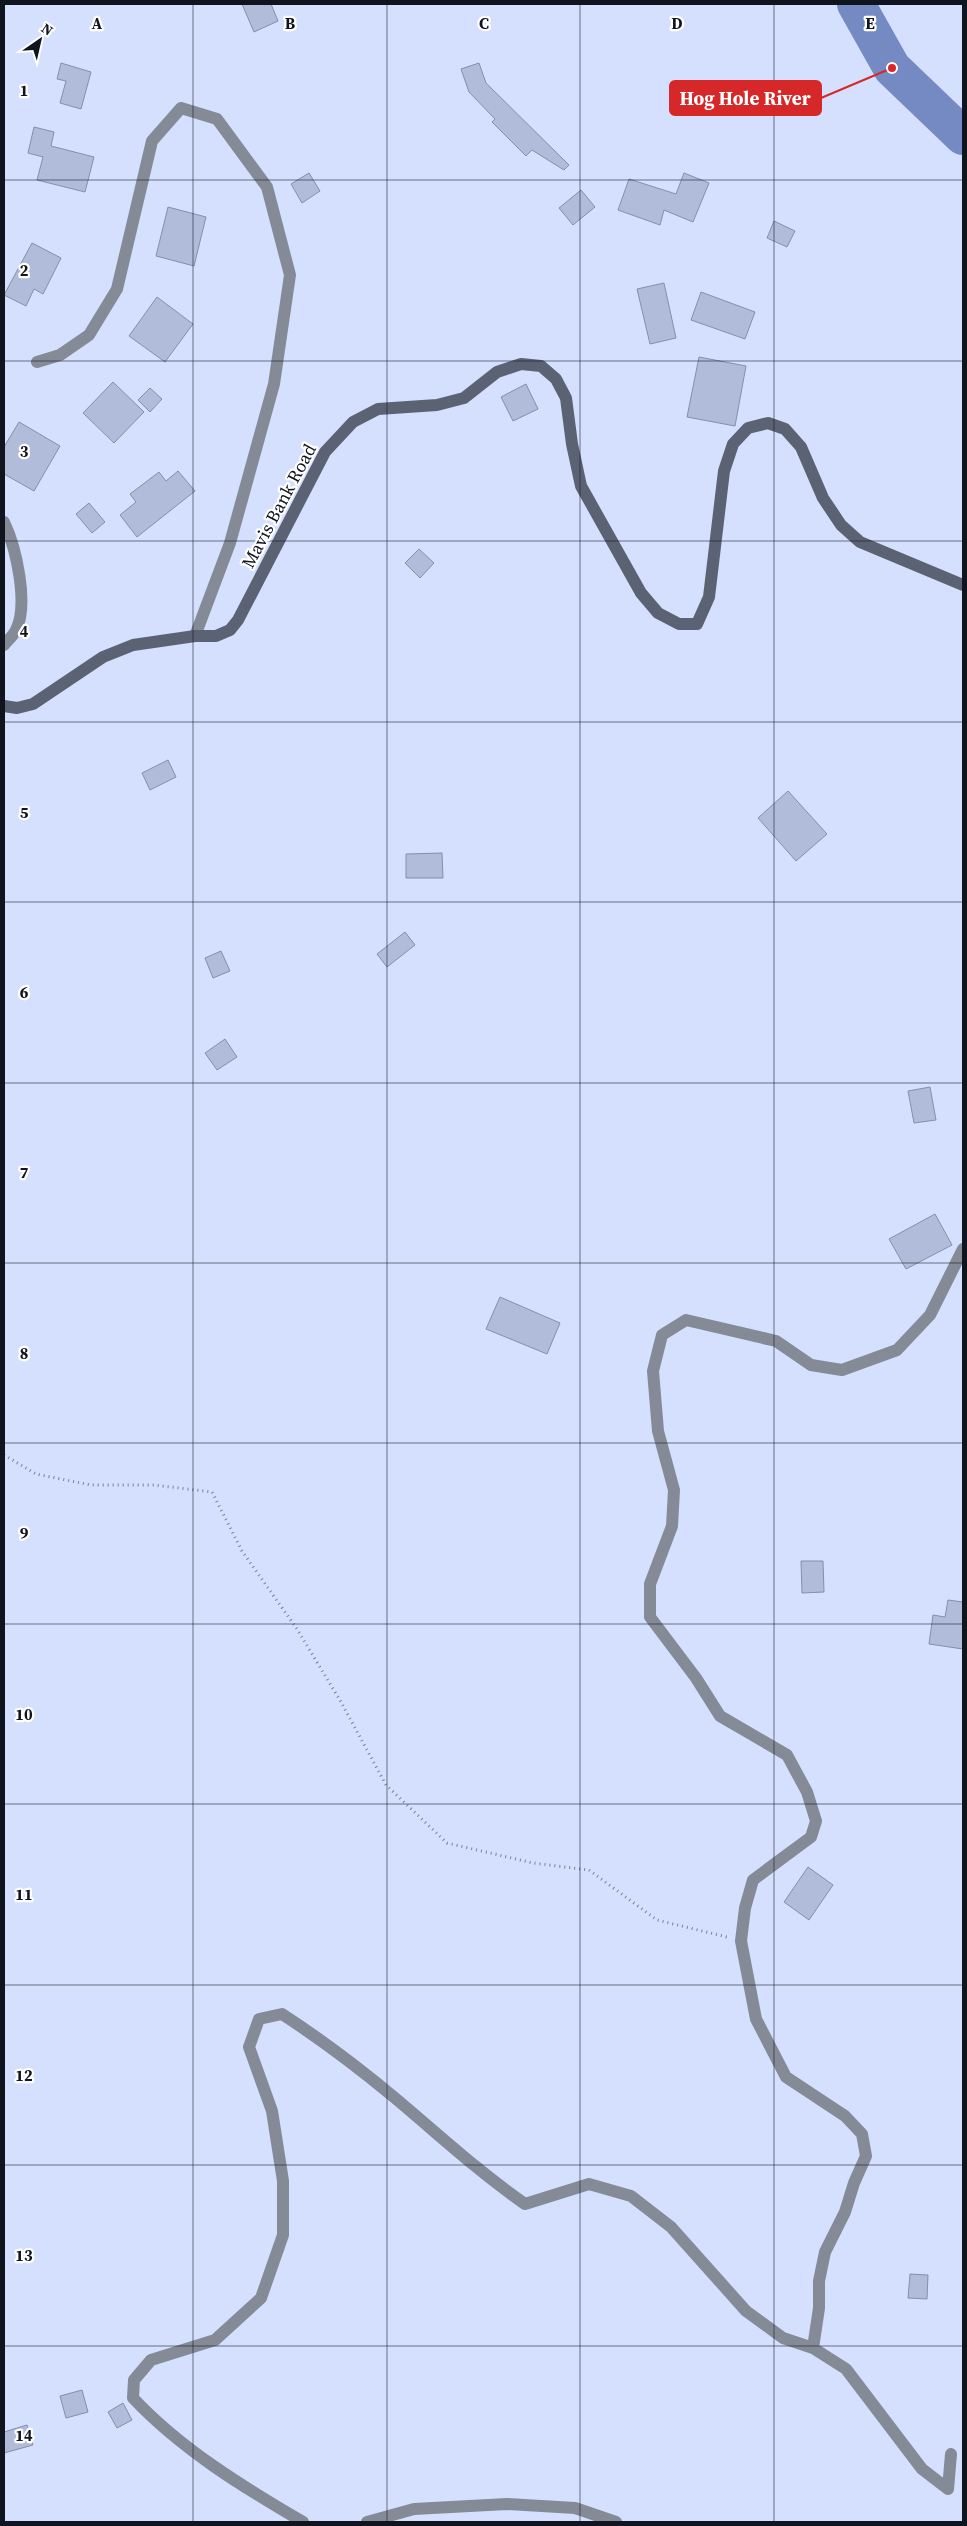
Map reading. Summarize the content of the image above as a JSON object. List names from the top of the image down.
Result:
{
  "streets": {
    "street": ["Mavis Bank Road"]
  },
  "places": ["Hog Hole River"],
  "north": "top right",
  "grid": {
    "columns": [
      "A",
      "B",
      "C",
      "D",
      "E"
    ],
    "rows": [
      "1",
      "2",
      "3",
      "4",
      "5",
      "6",
      "7",
      "8",
      "9",
      "10",
      "11",
      "12",
      "13",
      "14"
    ]
  }
}
